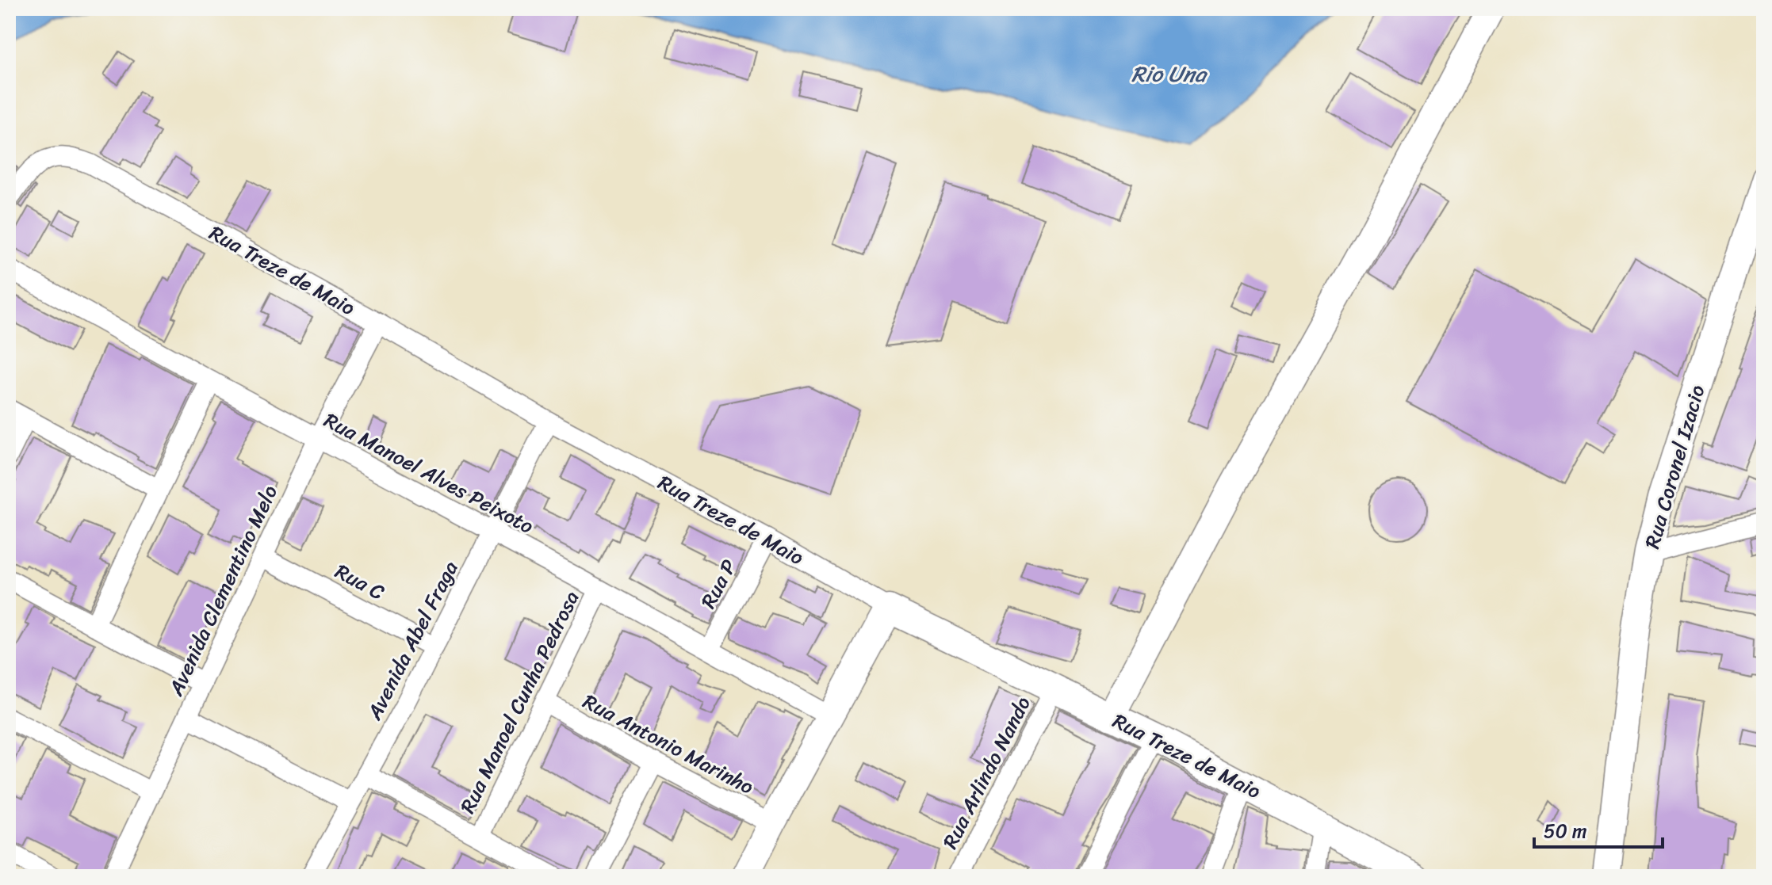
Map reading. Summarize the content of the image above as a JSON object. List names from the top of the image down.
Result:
{
  "streets": {
    "street": [
      "Rua Treze de Maio",
      "Rua Coronel Izacio",
      "Rua Manoel Alves Peixoto",
      "Rua C",
      "Rua P",
      "Avenida Clementino Melo",
      "Avenida Abel Fraga",
      "Rua Manoel Cunha Pedrosa",
      "Rua Antonio Marinho",
      "Rua Arlindo Nando"
    ]
  },
  "crossings": [
    ["Rua Treze de Maio", "Rua P"],
    ["Rua Treze de Maio", "Avenida Clementino Melo"],
    ["Rua Treze de Maio", "Avenida Abel Fraga"],
    ["Rua Treze de Maio", "Rua Arlindo Nando"],
    ["Rua Manoel Alves Peixoto", "Rua P"],
    ["Rua Manoel Alves Peixoto", "Avenida Clementino Melo"],
    ["Rua Manoel Alves Peixoto", "Avenida Abel Fraga"],
    ["Rua Manoel Alves Peixoto", "Rua Manoel Cunha Pedrosa"],
    ["Rua C", "Avenida Clementino Melo"],
    ["Rua C", "Avenida Abel Fraga"],
    ["Rua Manoel Cunha Pedrosa", "Rua Antonio Marinho"]
  ],
  "water": ["Rio Una"],
  "scale_bar": "50 m"
}
